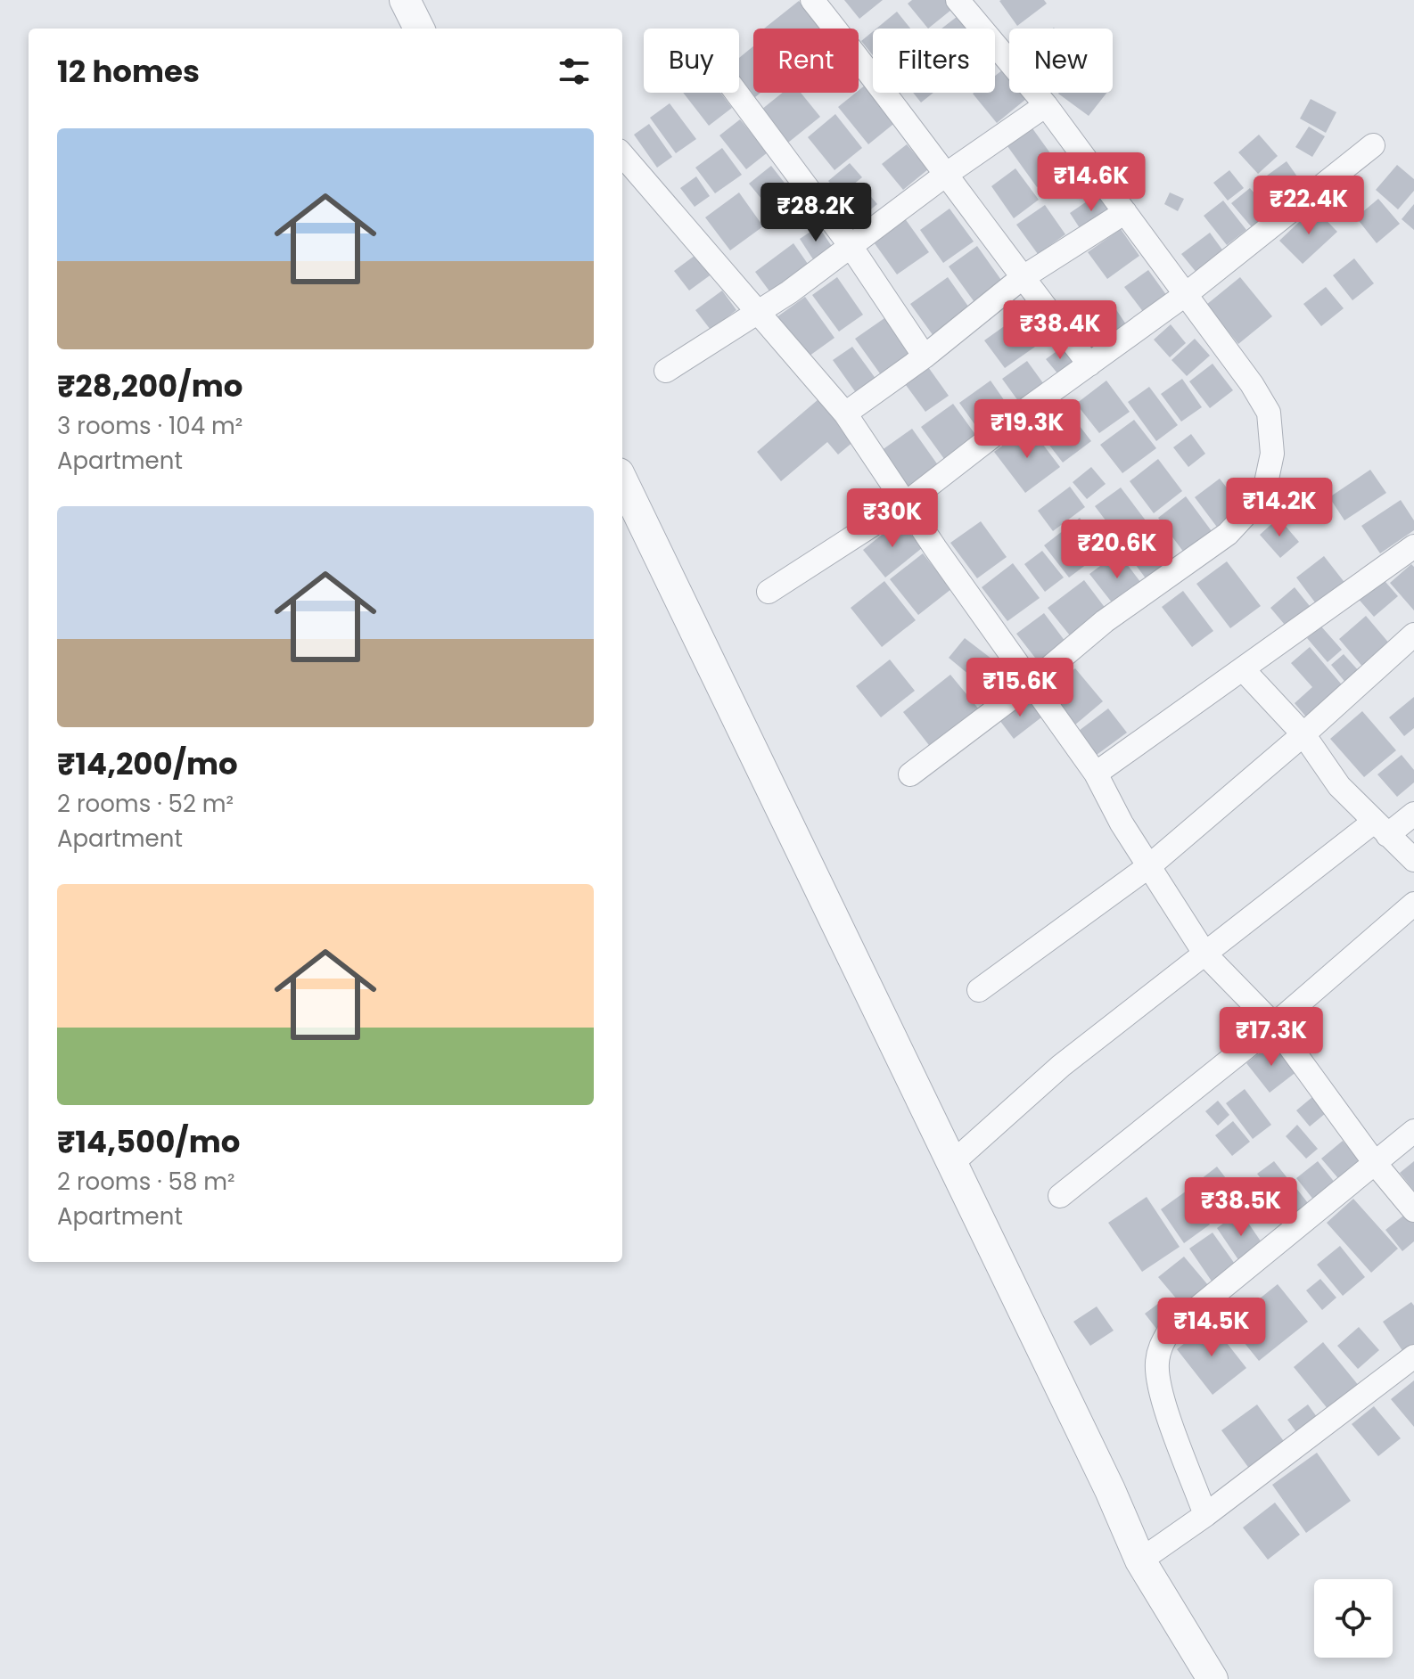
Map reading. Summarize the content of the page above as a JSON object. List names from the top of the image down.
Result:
{
  "page": {
    "chip": [
      "Buy",
      "Rent",
      "Filters",
      "New"
    ],
    "heading": "12 homes",
    "list": [
      {
        "name": "₹28,200/mo",
        "note": "3 rooms · 104 m² · Apartment"
      },
      {
        "name": "₹14,200/mo",
        "note": "2 rooms · 52 m² · Apartment"
      },
      {
        "name": "₹14,500/mo",
        "note": "2 rooms · 58 m² · Apartment"
      }
    ],
    "price": [
      "₹14.6K",
      "₹22.4K",
      "₹28.2K",
      "₹38.4K",
      "₹19.3K",
      "₹14.2K",
      "₹30K",
      "₹20.6K",
      "₹15.6K",
      "₹17.3K",
      "₹38.5K",
      "₹14.5K"
    ]
  }
}
